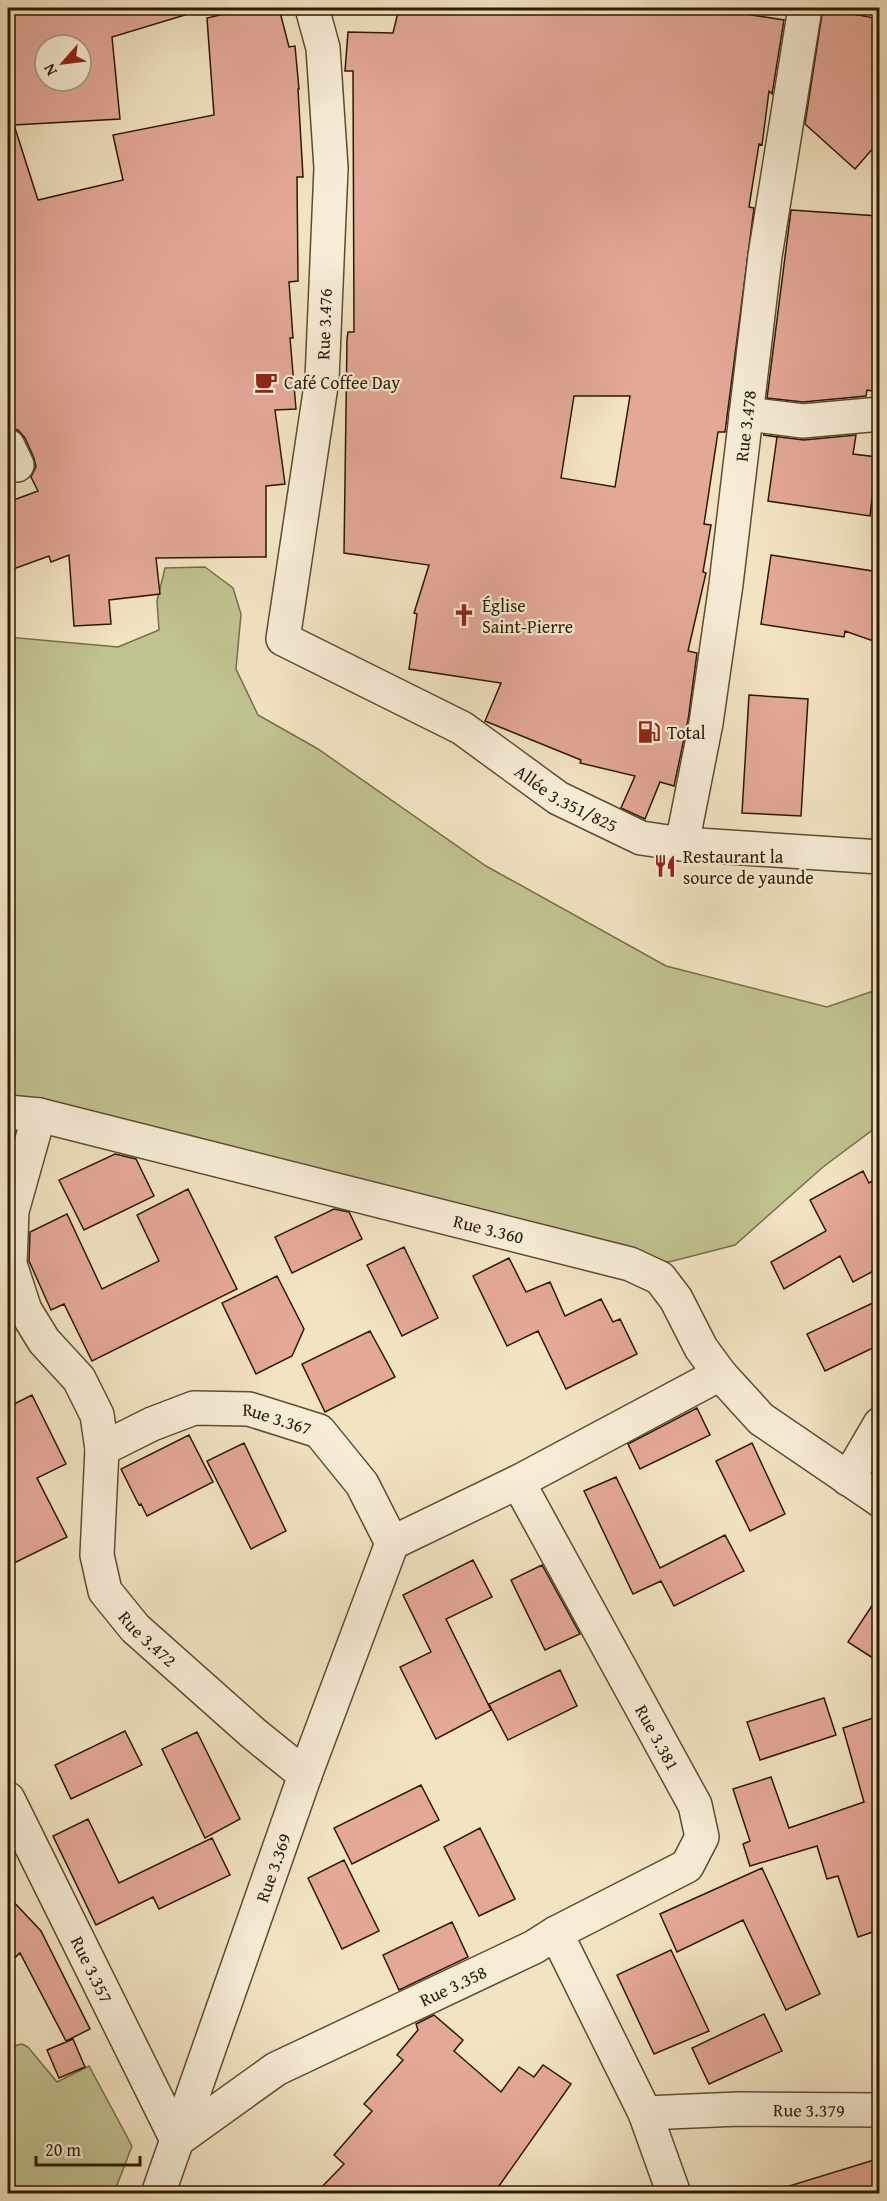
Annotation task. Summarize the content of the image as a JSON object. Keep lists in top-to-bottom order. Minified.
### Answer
{"streets":{"street":["Rue 3.476","Rue 3.478","Allée 3.351/825","Rue 3.360","Rue 3.367","Rue 3.472","Rue 3.381","Rue 3.369","Rue 3.357","Rue 3.358","Rue 3.379"]},"crossings":[["Rue 3.476","Allée 3.351/825"],["Rue 3.478","Allée 3.351/825"],["Rue 3.367","Rue 3.472"],["Rue 3.367","Rue 3.369"],["Rue 3.472","Rue 3.369"],["Rue 3.381","Rue 3.358"],["Rue 3.369","Rue 3.357"],["Rue 3.369","Rue 3.358"],["Rue 3.357","Rue 3.358"]],"places":{"cafe":["Café Coffee Day"],"church":["Église Saint-Pierre"],"fuel station":["Total"],"restaurant":["Restaurant la source de yaunde"]},"scale_bar":"20 m","north":"bottom left"}
